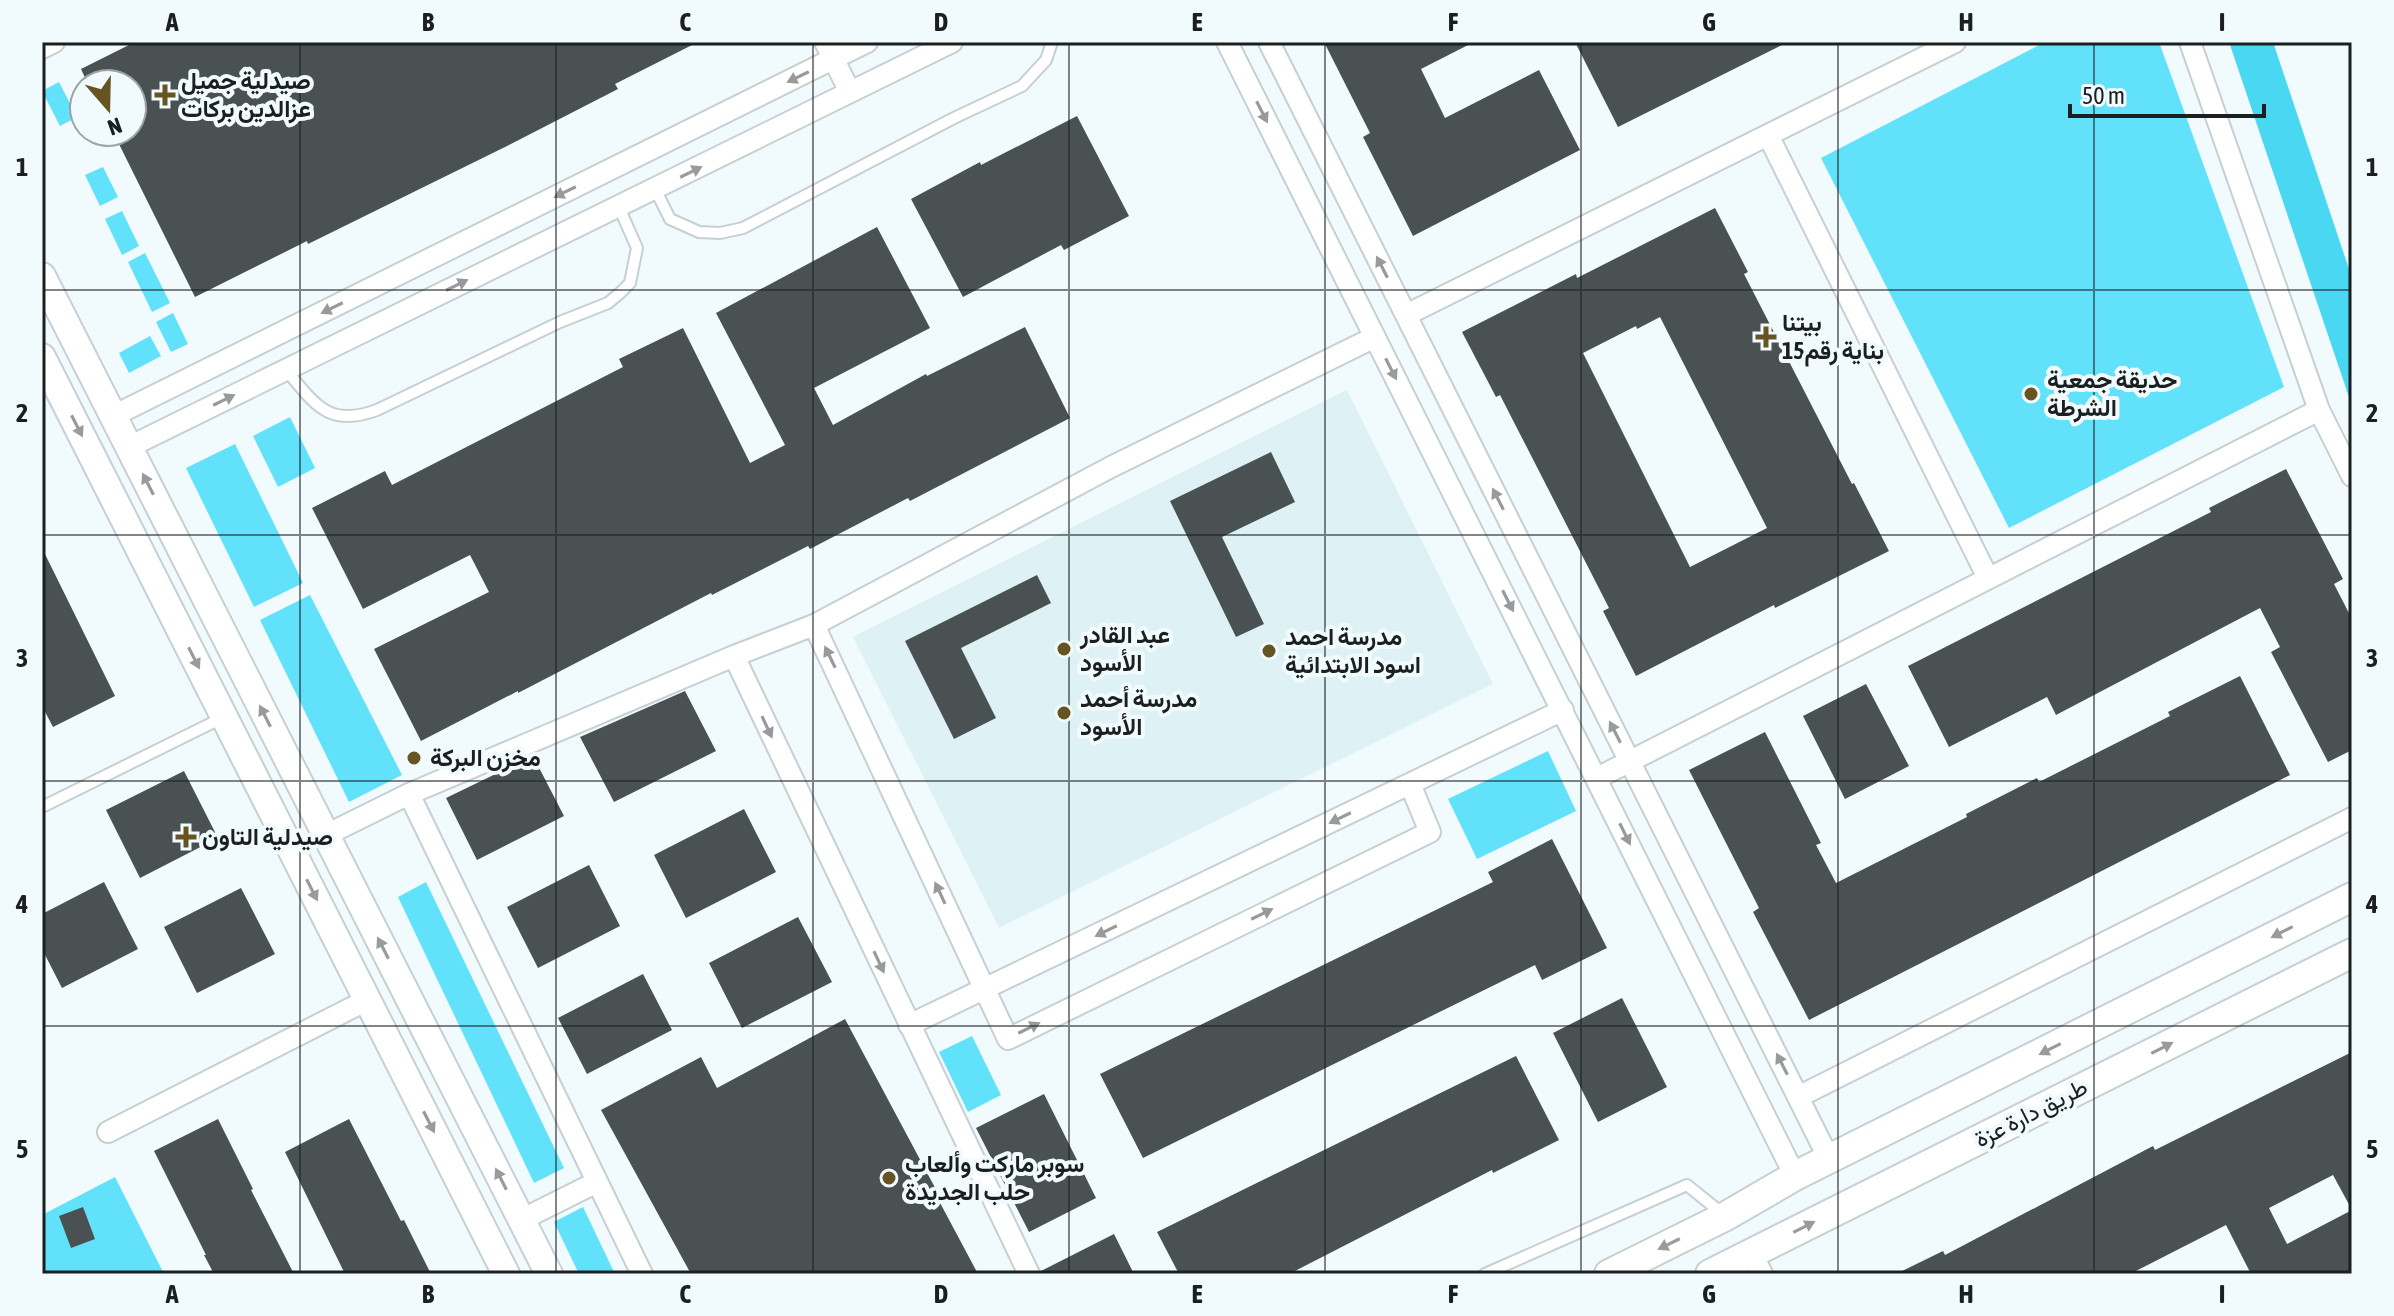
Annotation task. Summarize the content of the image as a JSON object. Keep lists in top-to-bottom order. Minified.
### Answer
{"streets":{"main road":["طريق دارة عزة"]},"places":{"health":["صيدلية جميل عزالدين بركات","بيتنا بناية رقم15","صيدلية التاون"],"other":["حديقة جمعية الشرطة","عبد القادر الأسود","مدرسة احمد اسود الابتدائية","مدرسة أحمد الأسود","مخزن البركة","سوبر ماركت وألعاب حلب الجديدة"]},"scale_bar":"50 m","north":"bottom","grid":{"columns":["A","B","C","D","E","F","G","H","I"],"rows":["1","2","3","4","5"]}}
